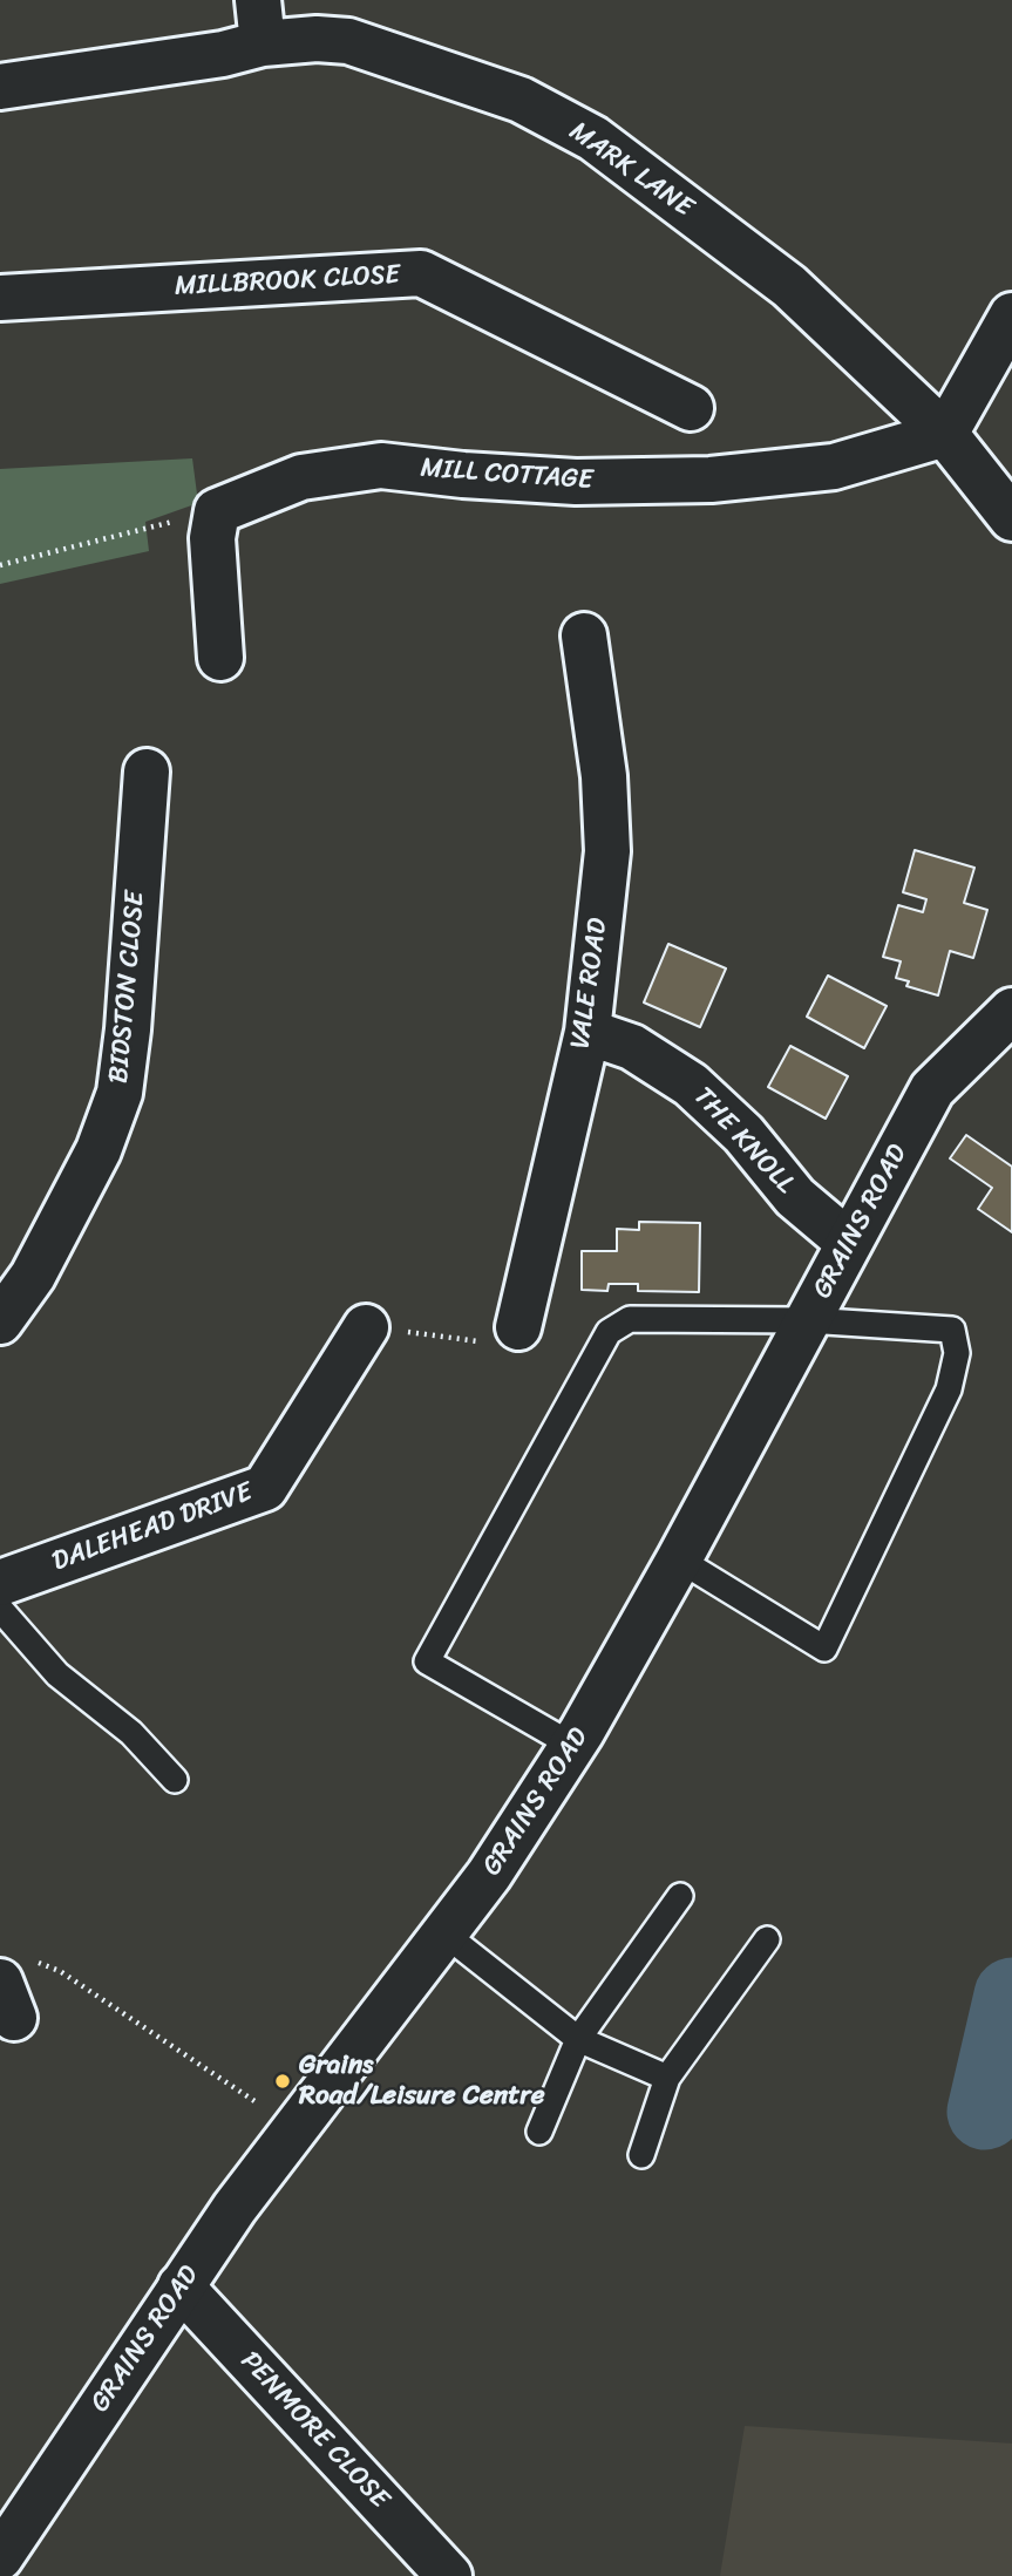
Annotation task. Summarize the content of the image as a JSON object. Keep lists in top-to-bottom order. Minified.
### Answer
{"streets":{"street":["MARK LANE","MILLBROOK CLOSE","MILL COTTAGE","VALE ROAD","BIDSTON CLOSE","THE KNOLL","GRAINS ROAD","DALEHEAD DRIVE","PENMORE CLOSE"]},"crossings":[["MARK LANE","MILL COTTAGE"],["VALE ROAD","THE KNOLL"],["THE KNOLL","GRAINS ROAD"],["GRAINS ROAD","PENMORE CLOSE"]],"places":["Grains Road/Leisure Centre"]}
